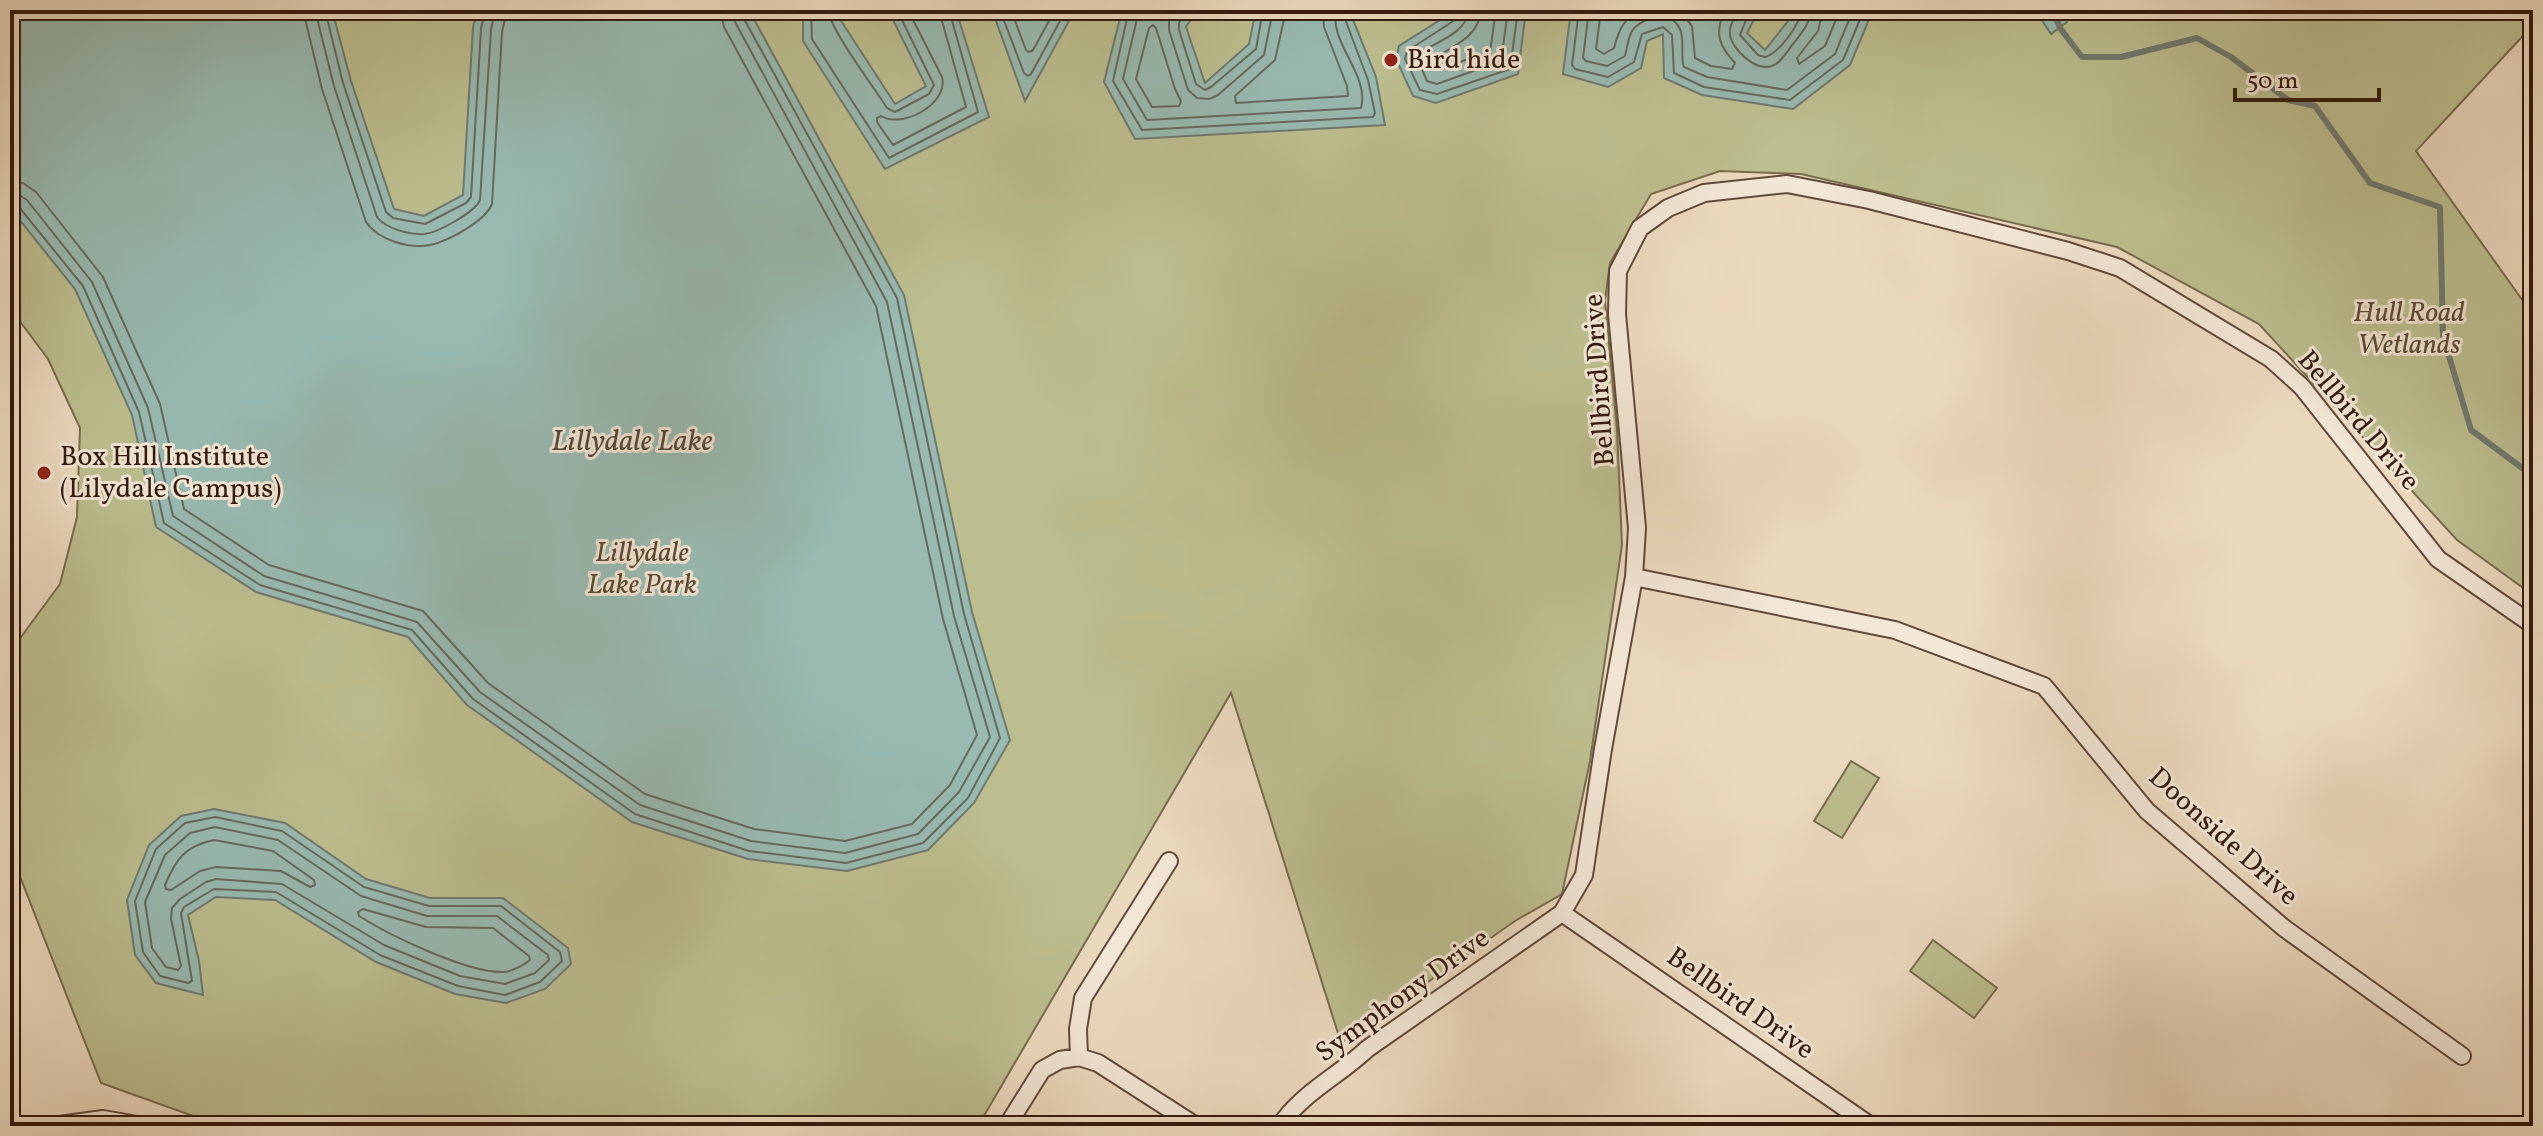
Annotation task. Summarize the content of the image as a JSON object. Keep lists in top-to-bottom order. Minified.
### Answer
{"streets":{"street":["Bellbird Drive","Doonside Drive","Symphony Drive"]},"crossings":[["Bellbird Drive","Doonside Drive"],["Bellbird Drive","Symphony Drive"]],"water":["Lillydale Lake"],"parks":["Hull Road Wetlands","Lillydale Lake Park"],"places":["Bird hide","Box Hill Institute (Lilydale Campus)"],"scale_bar":"50 m"}
